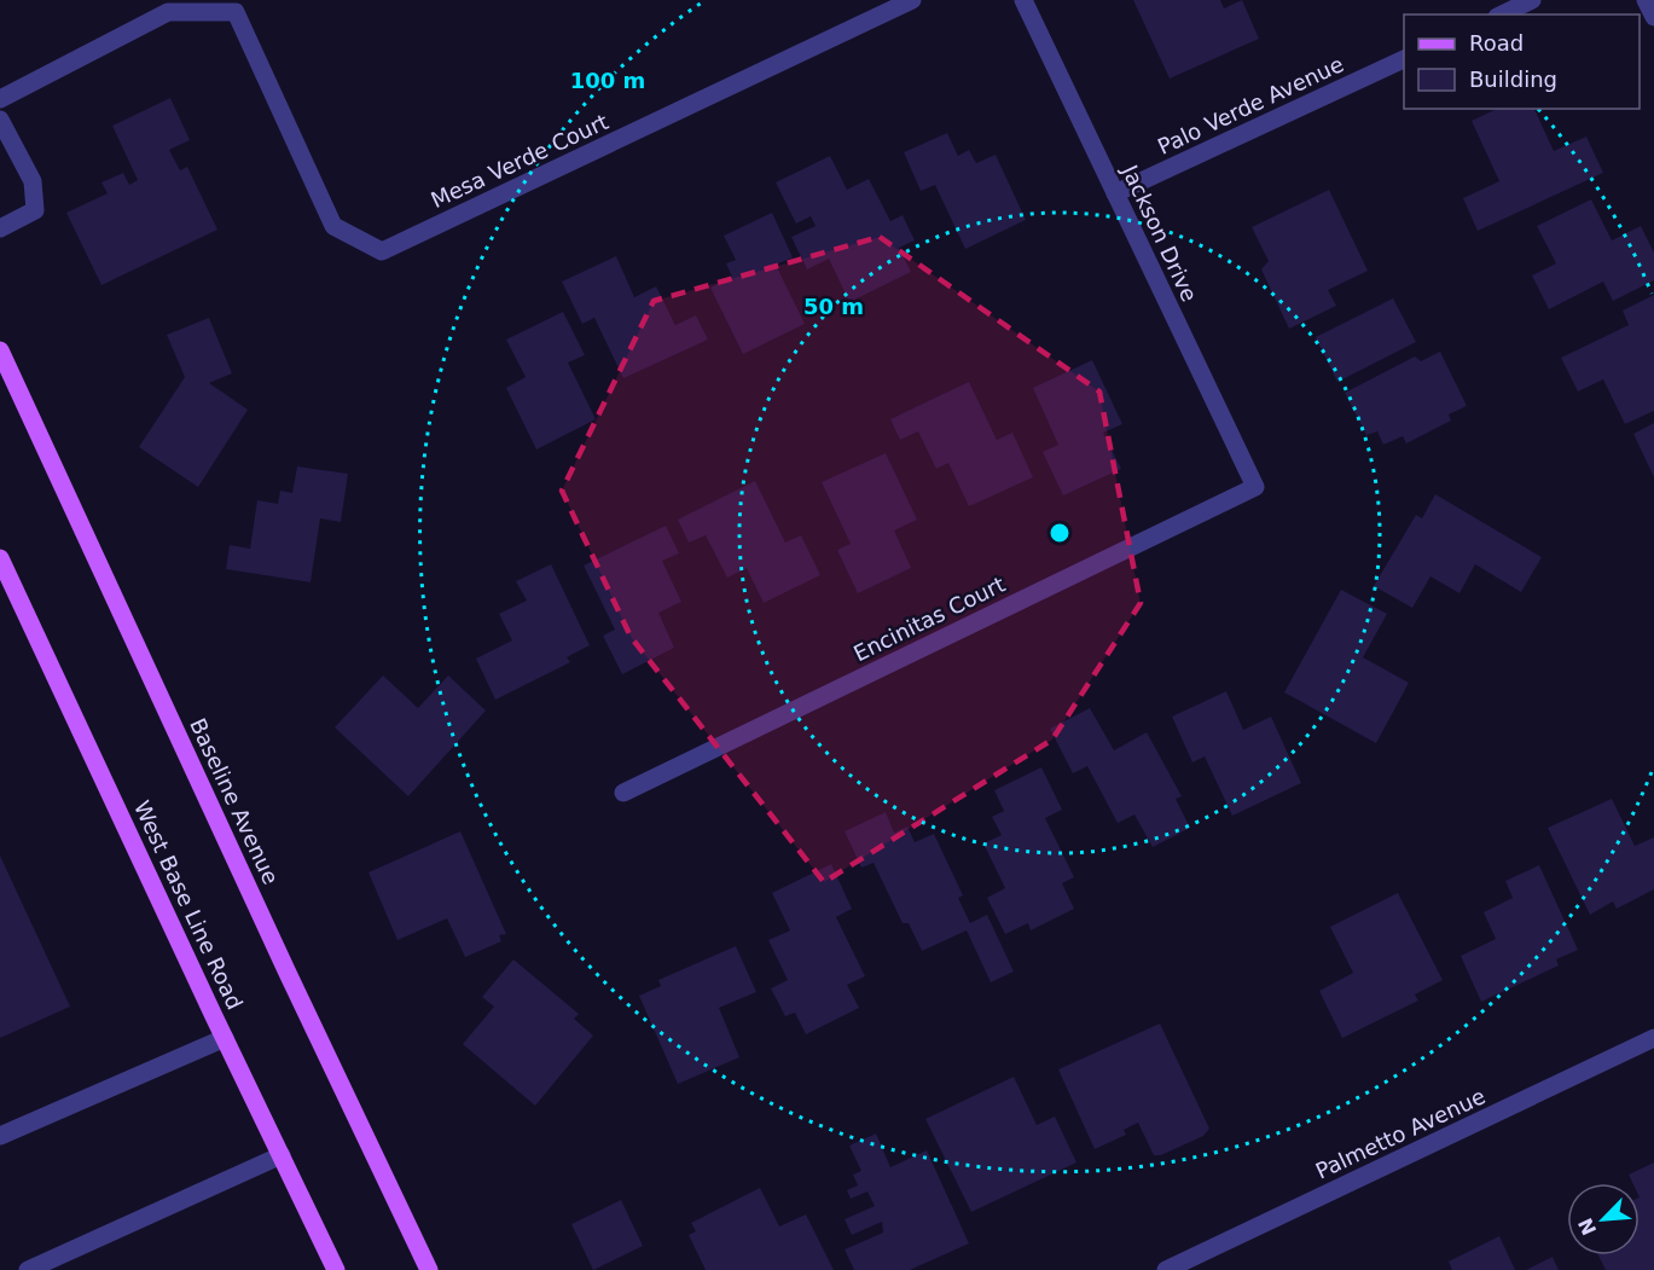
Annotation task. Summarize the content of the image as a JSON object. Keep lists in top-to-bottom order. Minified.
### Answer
{"streets":{"main road":["Baseline Avenue","West Base Line Road"],"street":["Palo Verde Avenue","Mesa Verde Court","Jackson Drive","Encinitas Court","Palmetto Avenue"]},"crossings":[["Palo Verde Avenue","Jackson Drive"],["Jackson Drive","Encinitas Court"]],"legend":["Road","Building"],"north":"bottom left","rings":["100 m","50 m"]}
